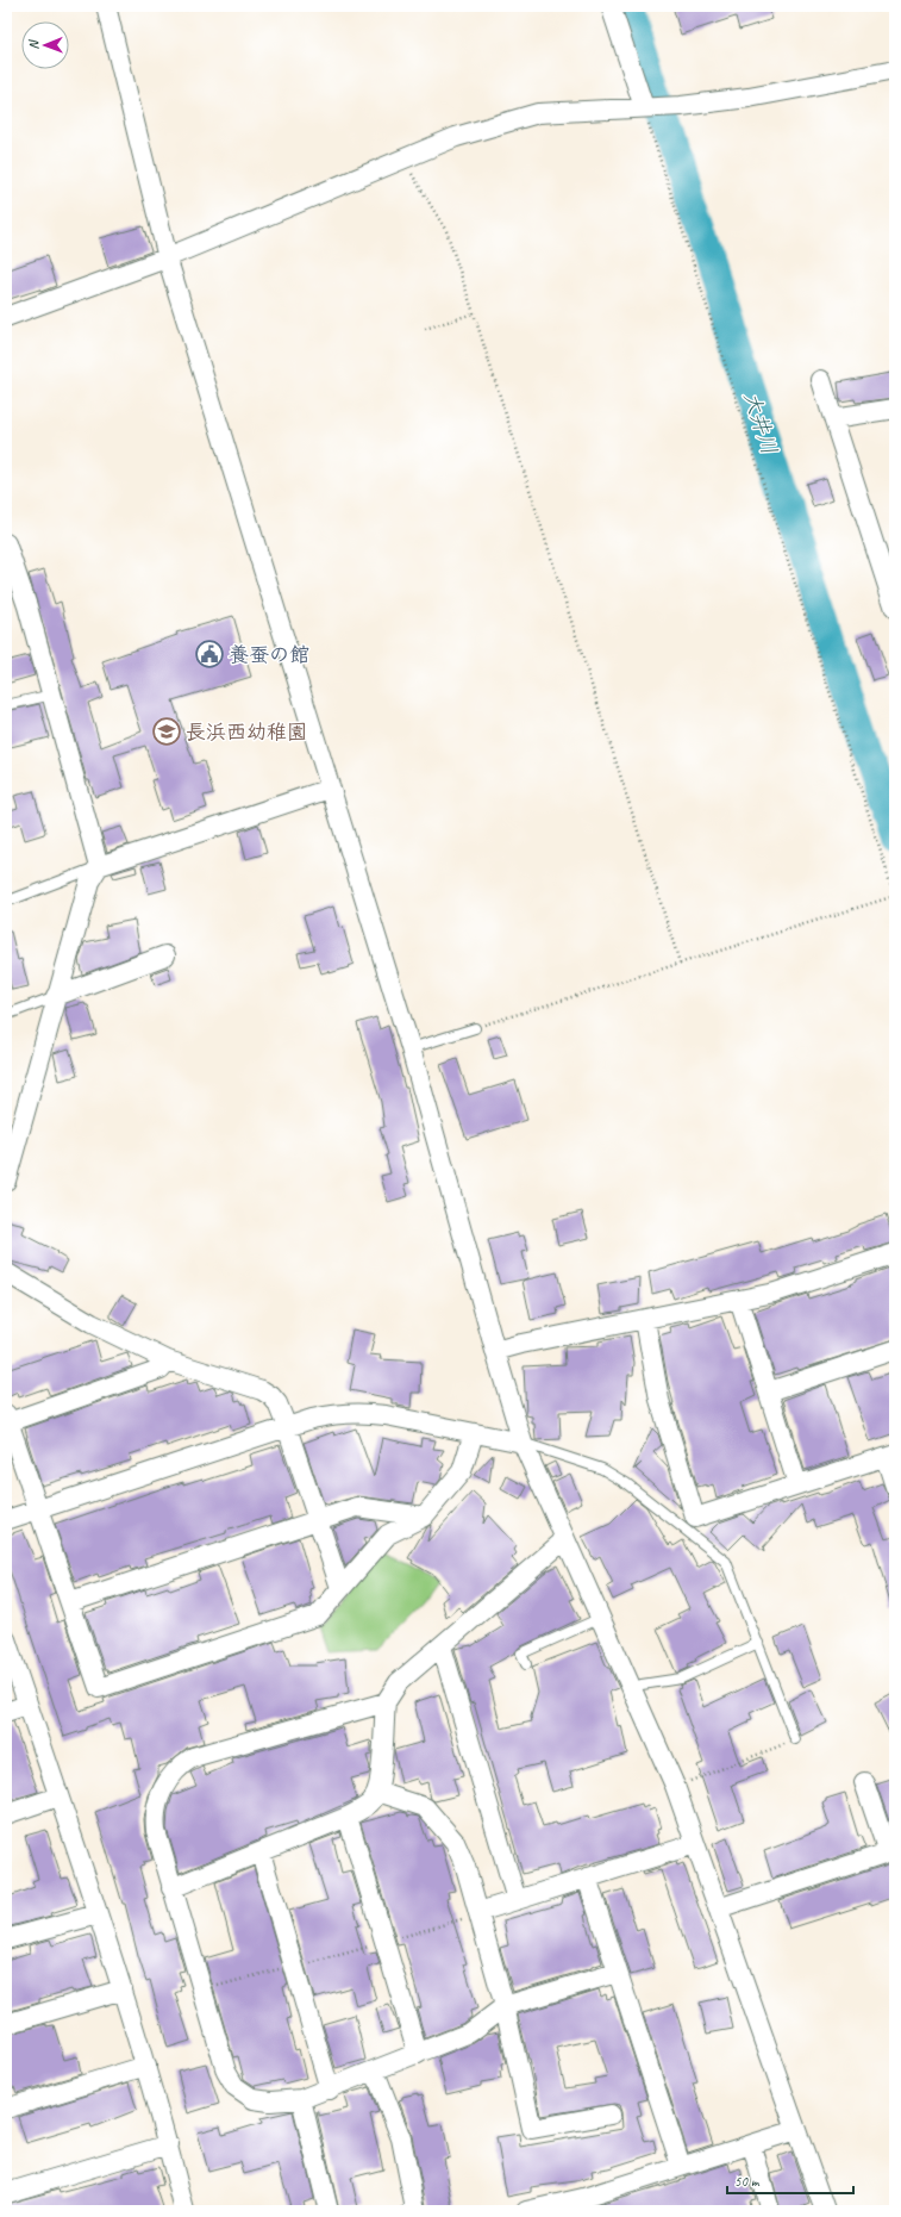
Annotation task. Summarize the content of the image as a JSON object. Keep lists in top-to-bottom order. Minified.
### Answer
{"water":["大井川"],"places":{"public building":["養蚕の館"],"school or university":["長浜西幼稚園"]},"scale_bar":"50 m","north":"left"}
